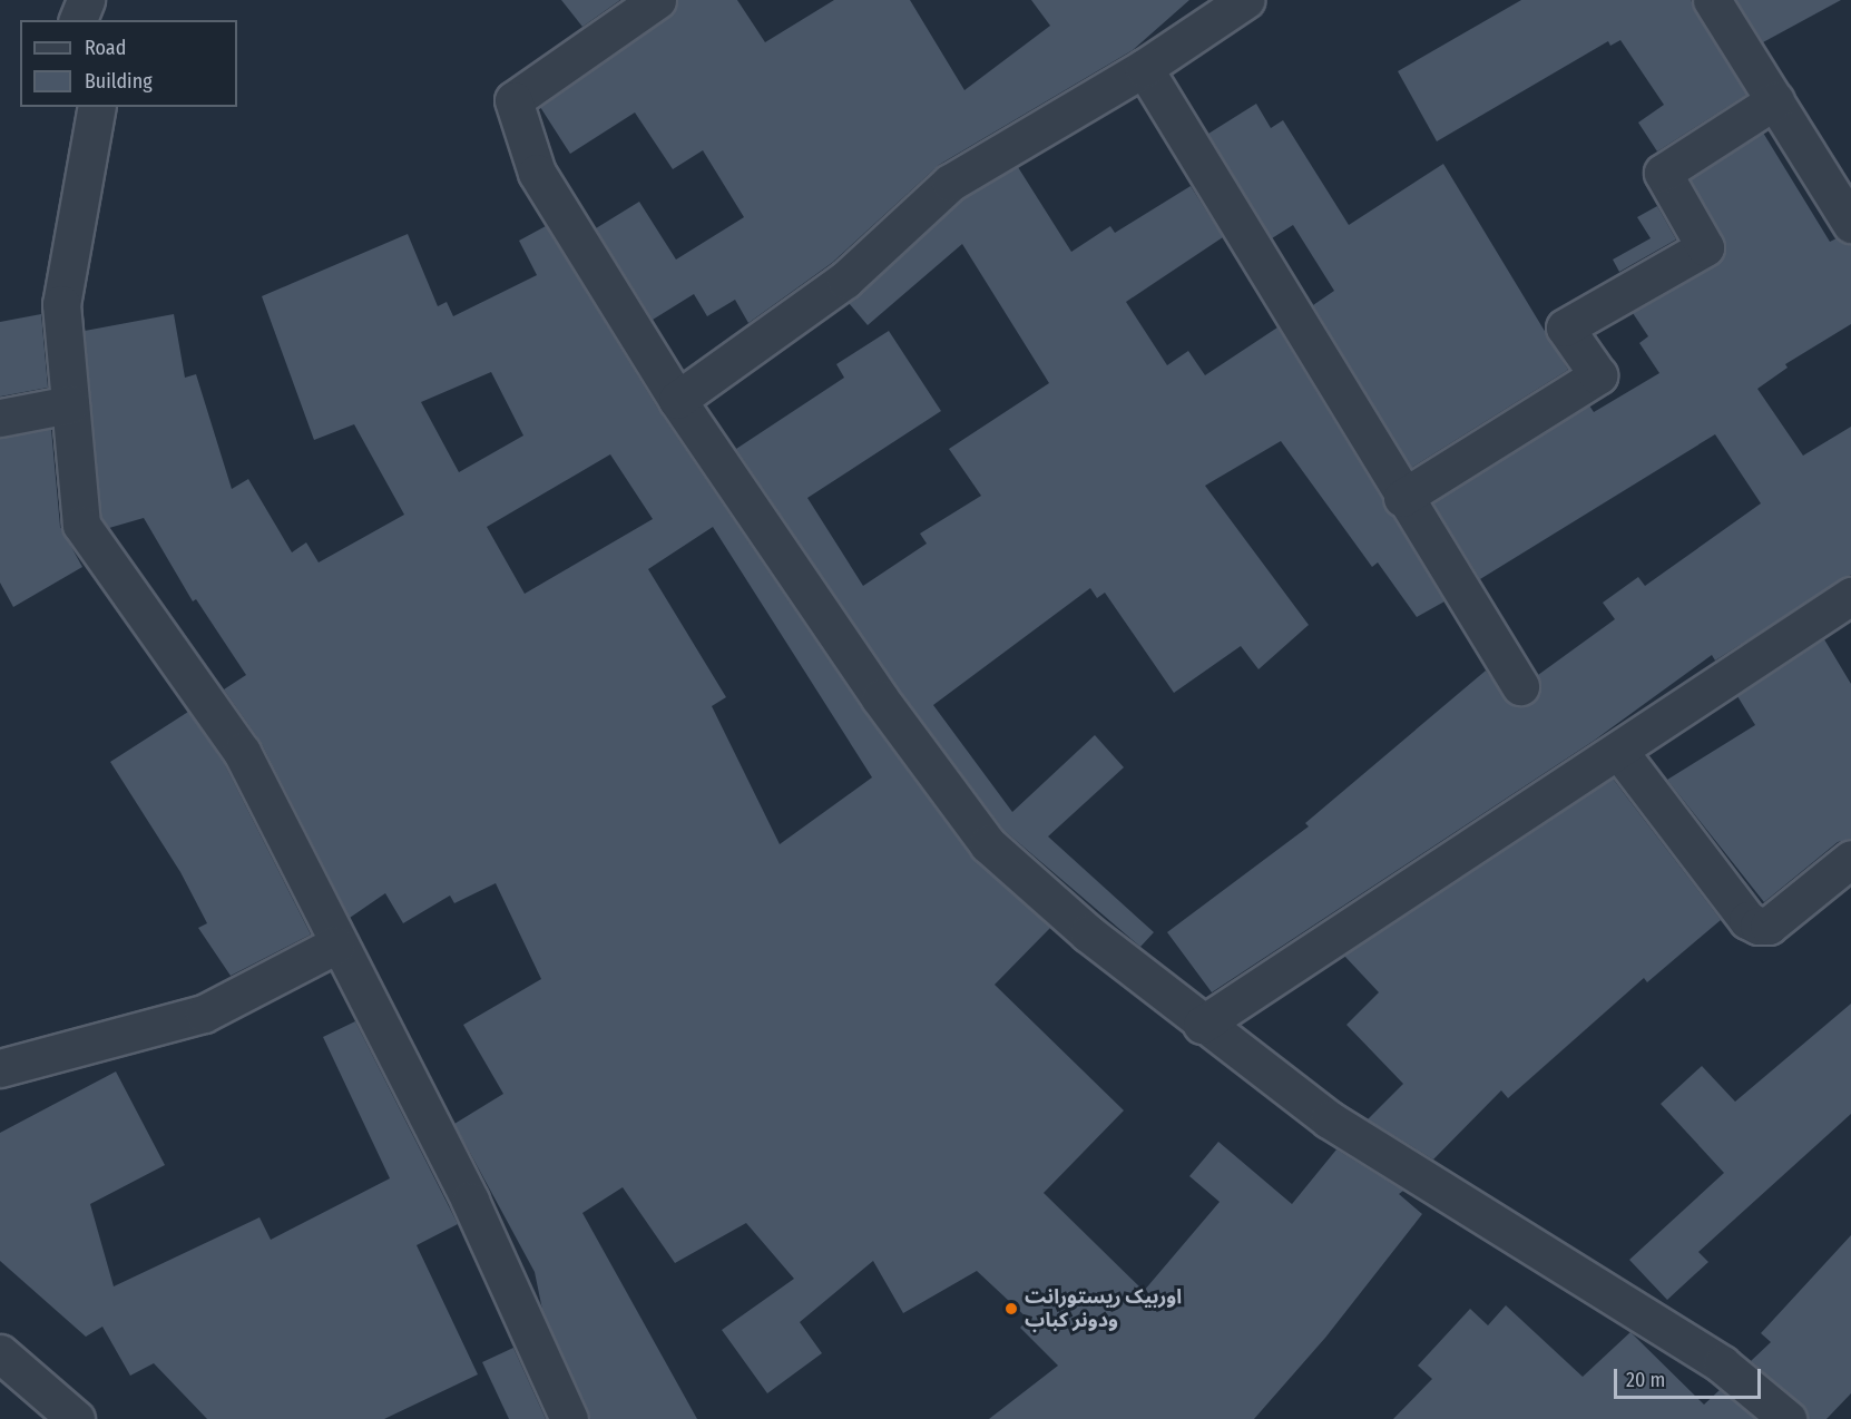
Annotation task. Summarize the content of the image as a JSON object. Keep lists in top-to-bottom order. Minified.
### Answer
{"places":["اوربیک ریستورانت ودونر کباب"],"legend":["Road","Building"],"scale_bar":"20 m"}
